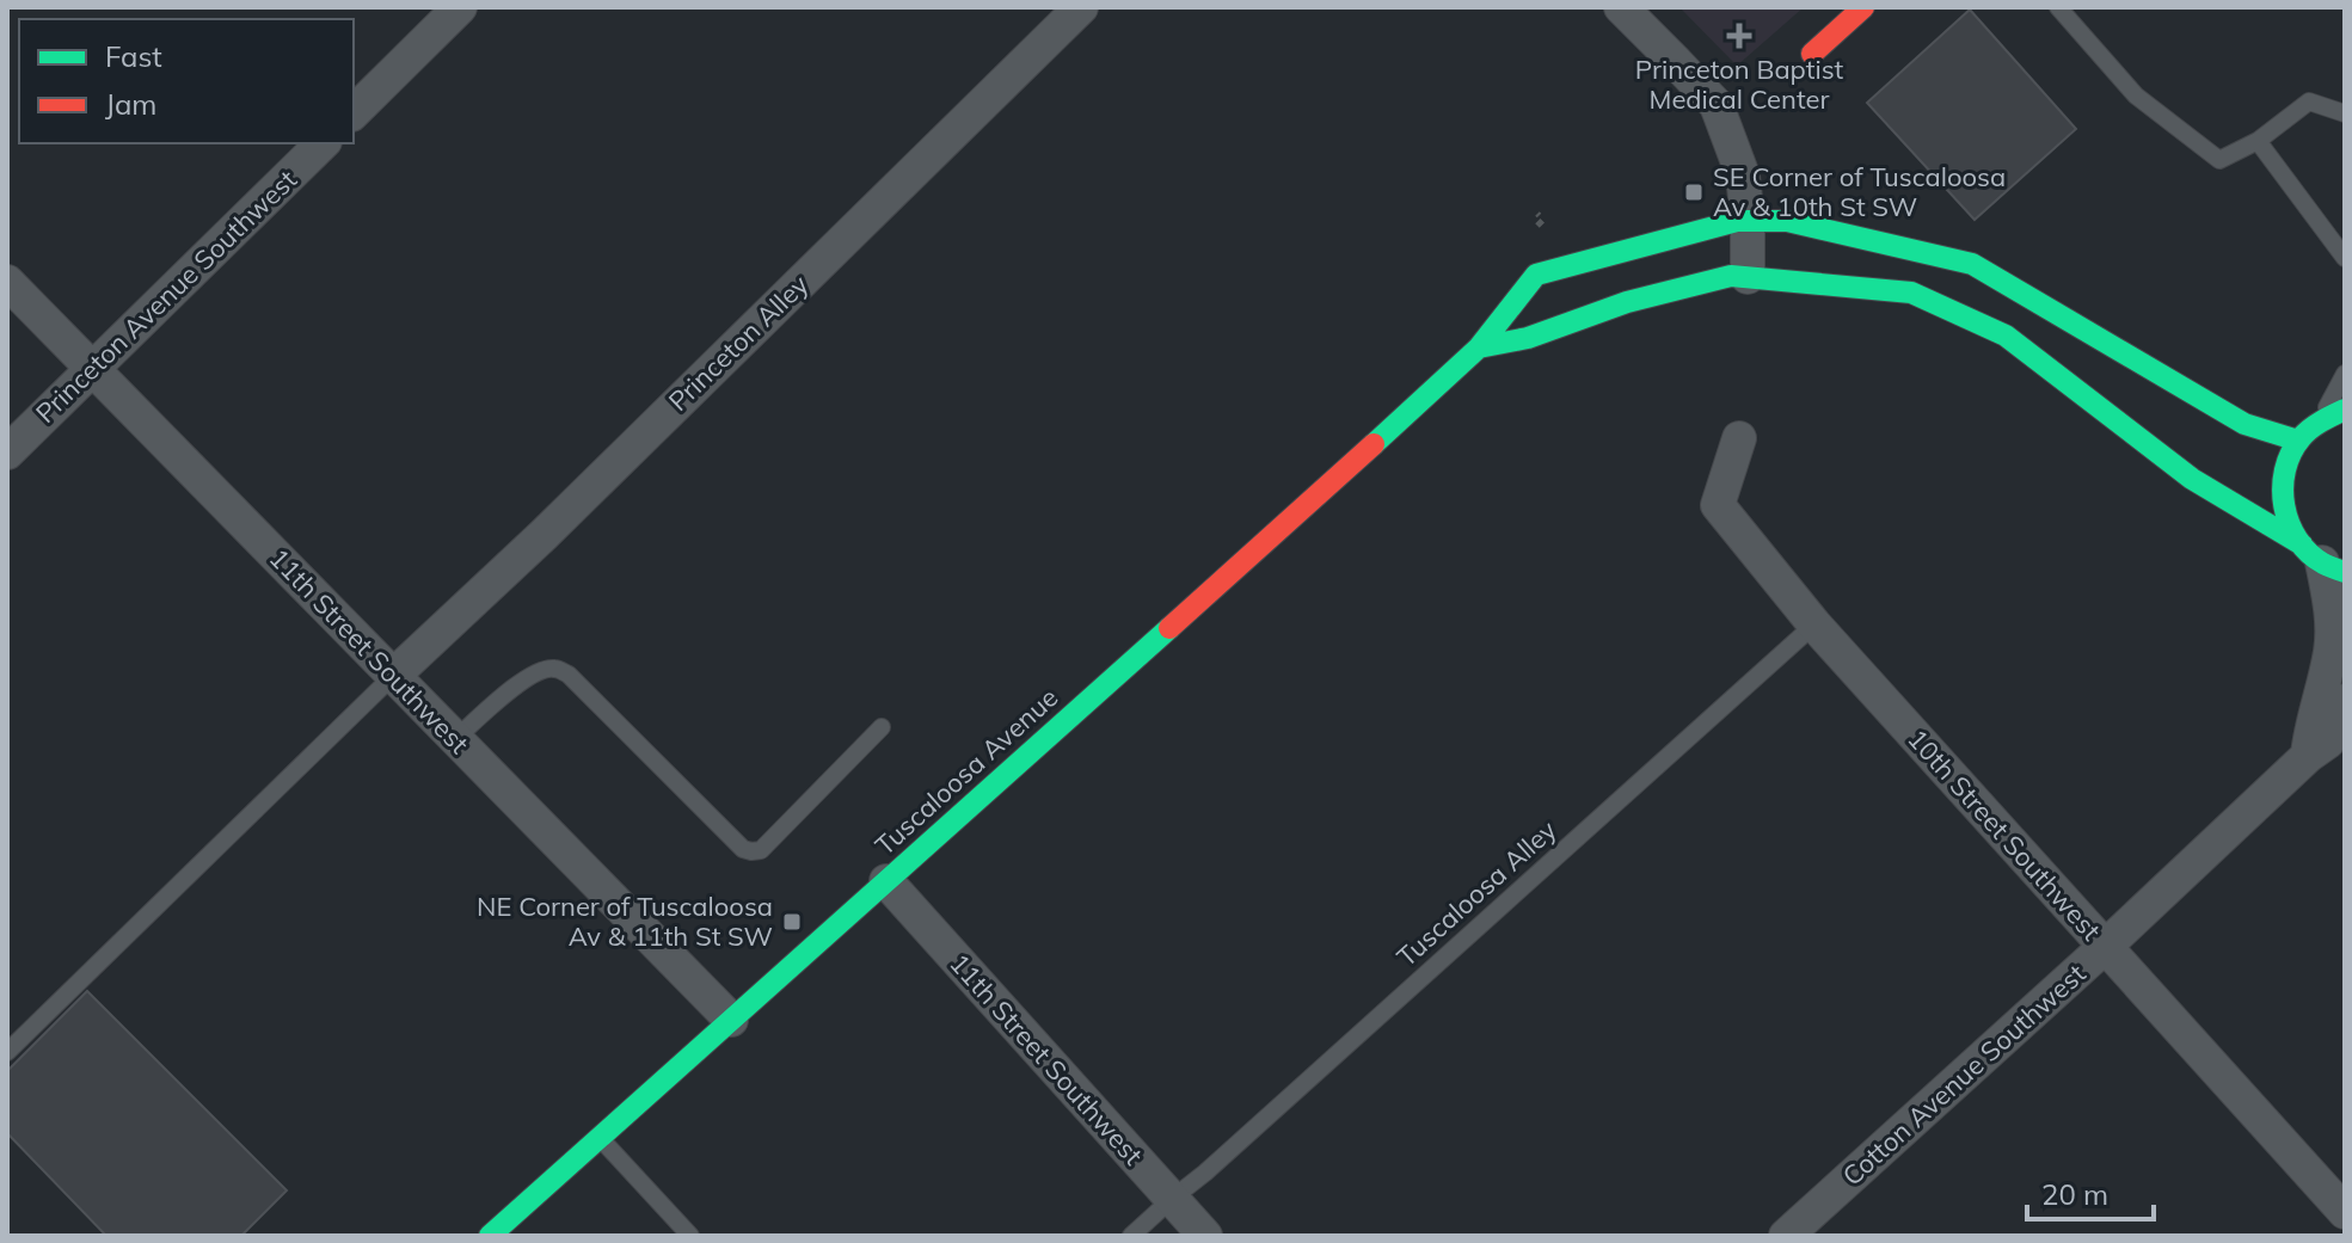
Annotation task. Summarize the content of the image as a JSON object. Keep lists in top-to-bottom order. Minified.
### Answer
{"streets":{"street":["Princeton Avenue Southwest","Princeton Alley","11th Street Southwest","Tuscaloosa Avenue","10th Street Southwest","Cotton Avenue Southwest"],"lane":["Tuscaloosa Alley"]},"crossings":[["Princeton Avenue Southwest","11th Street Southwest"],["Princeton Alley","11th Street Southwest"],["11th Street Southwest","Tuscaloosa Avenue"],["11th Street Southwest","Tuscaloosa Alley"],["10th Street Southwest","Tuscaloosa Alley"],["10th Street Southwest","Cotton Avenue Southwest"]],"places":{"health":["Princeton Baptist Medical Center"],"transit":["SE Corner of Tuscaloosa Av & 10th St SW","NE Corner of Tuscaloosa Av & 11th St SW"]},"legend":["Fast","Jam"],"scale_bar":"20 m"}
